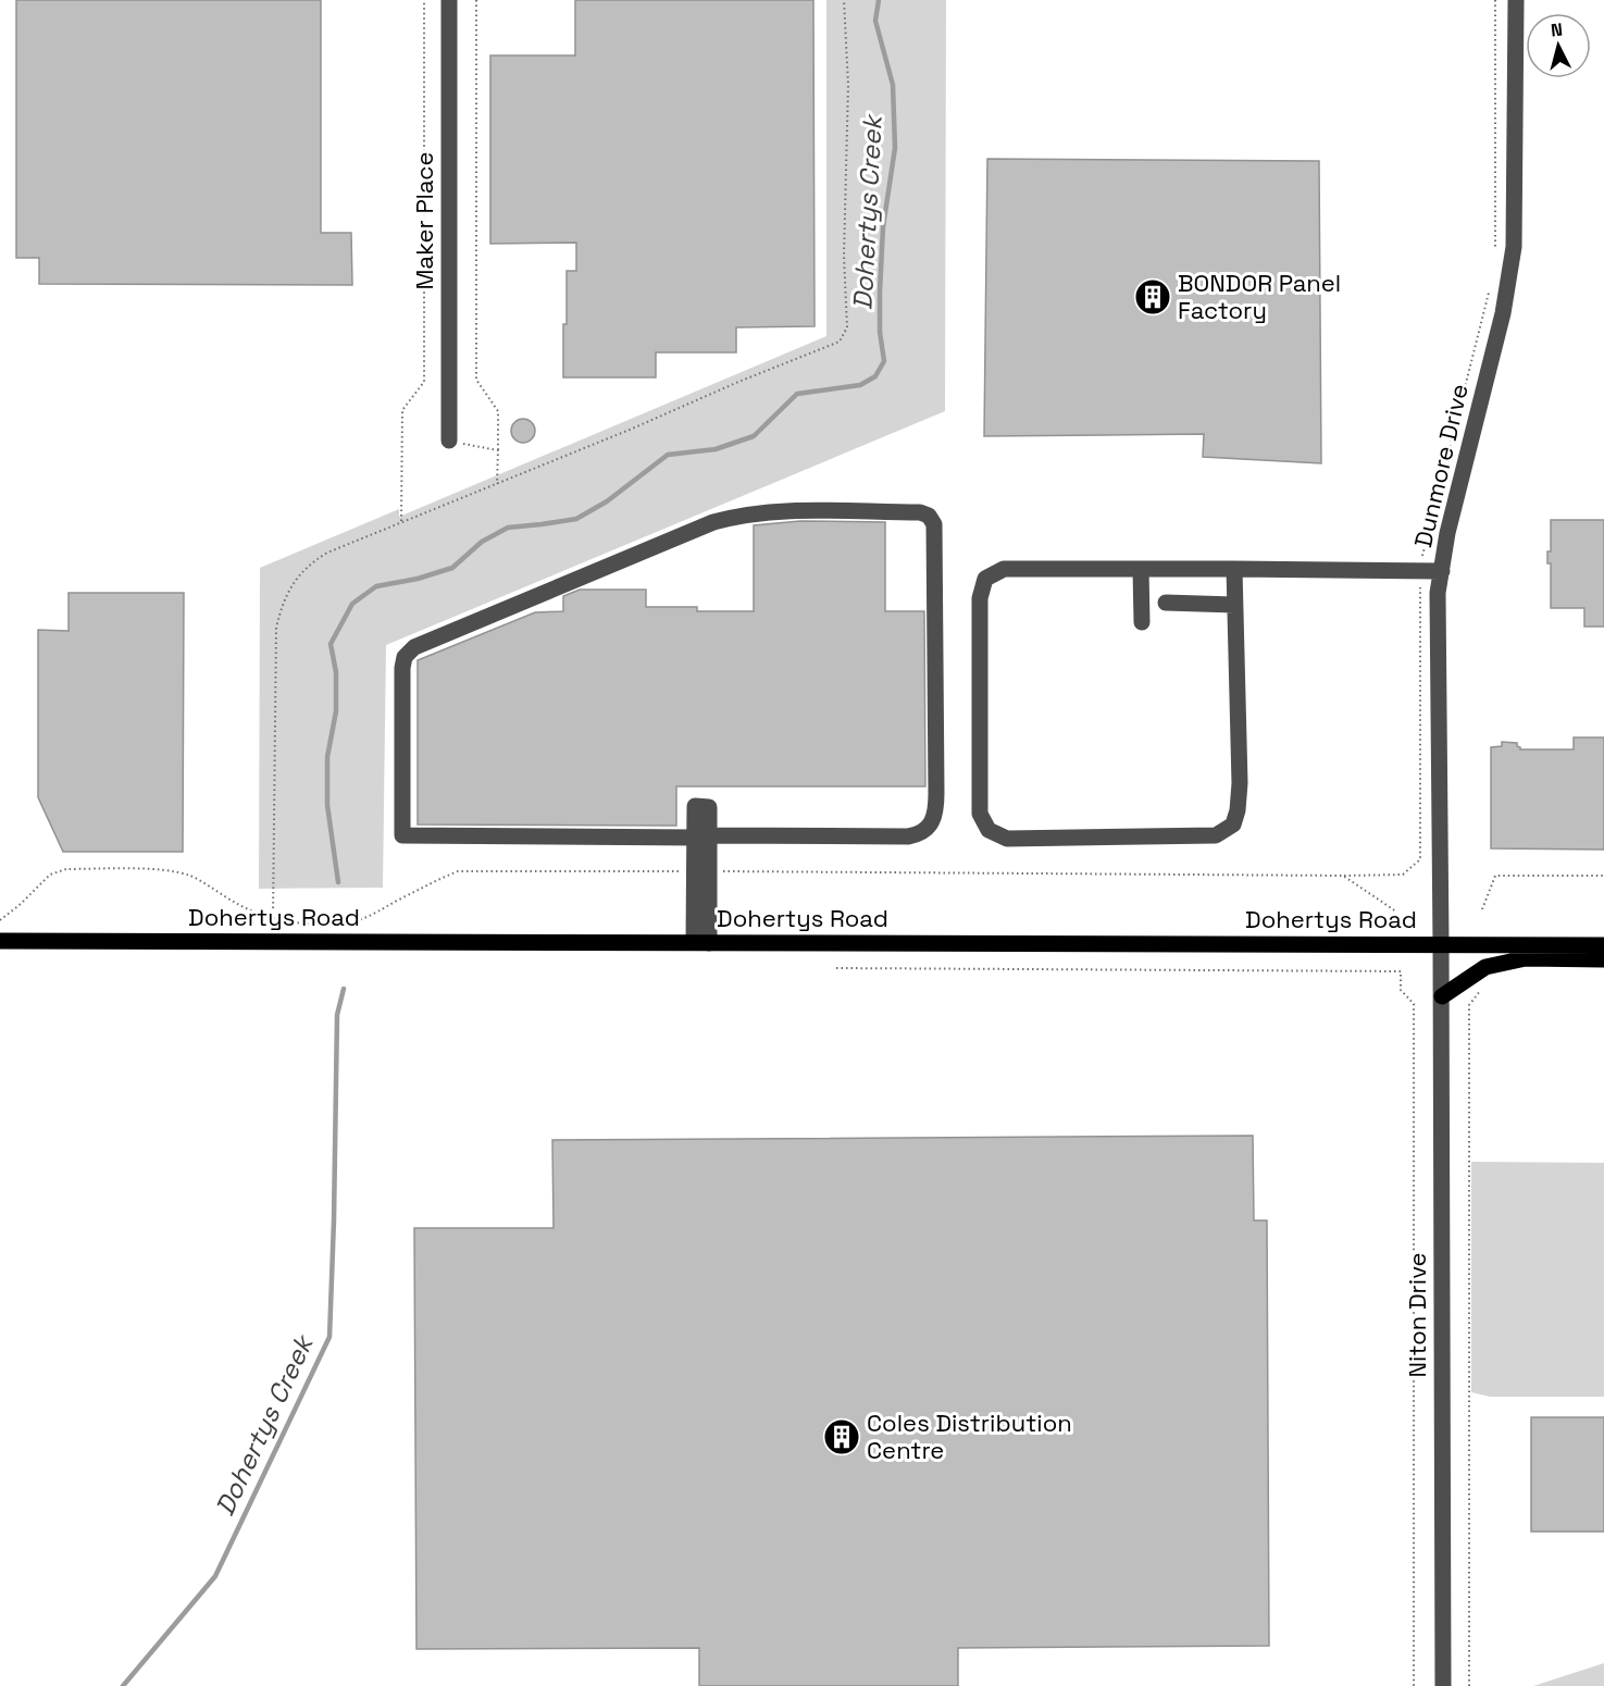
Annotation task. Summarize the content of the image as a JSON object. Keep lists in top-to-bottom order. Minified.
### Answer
{"streets":{"main road":["Dohertys Road"],"street":["Maker Place","Dunmore Drive","Niton Drive"]},"crossings":[["Dunmore Drive","Dohertys Road"],["Dunmore Drive","Niton Drive"],["Dohertys Road","Niton Drive"]],"water":["Dohertys Creek"],"places":{"building":["BONDOR Panel Factory","Coles Distribution Centre"]},"north":"top"}
